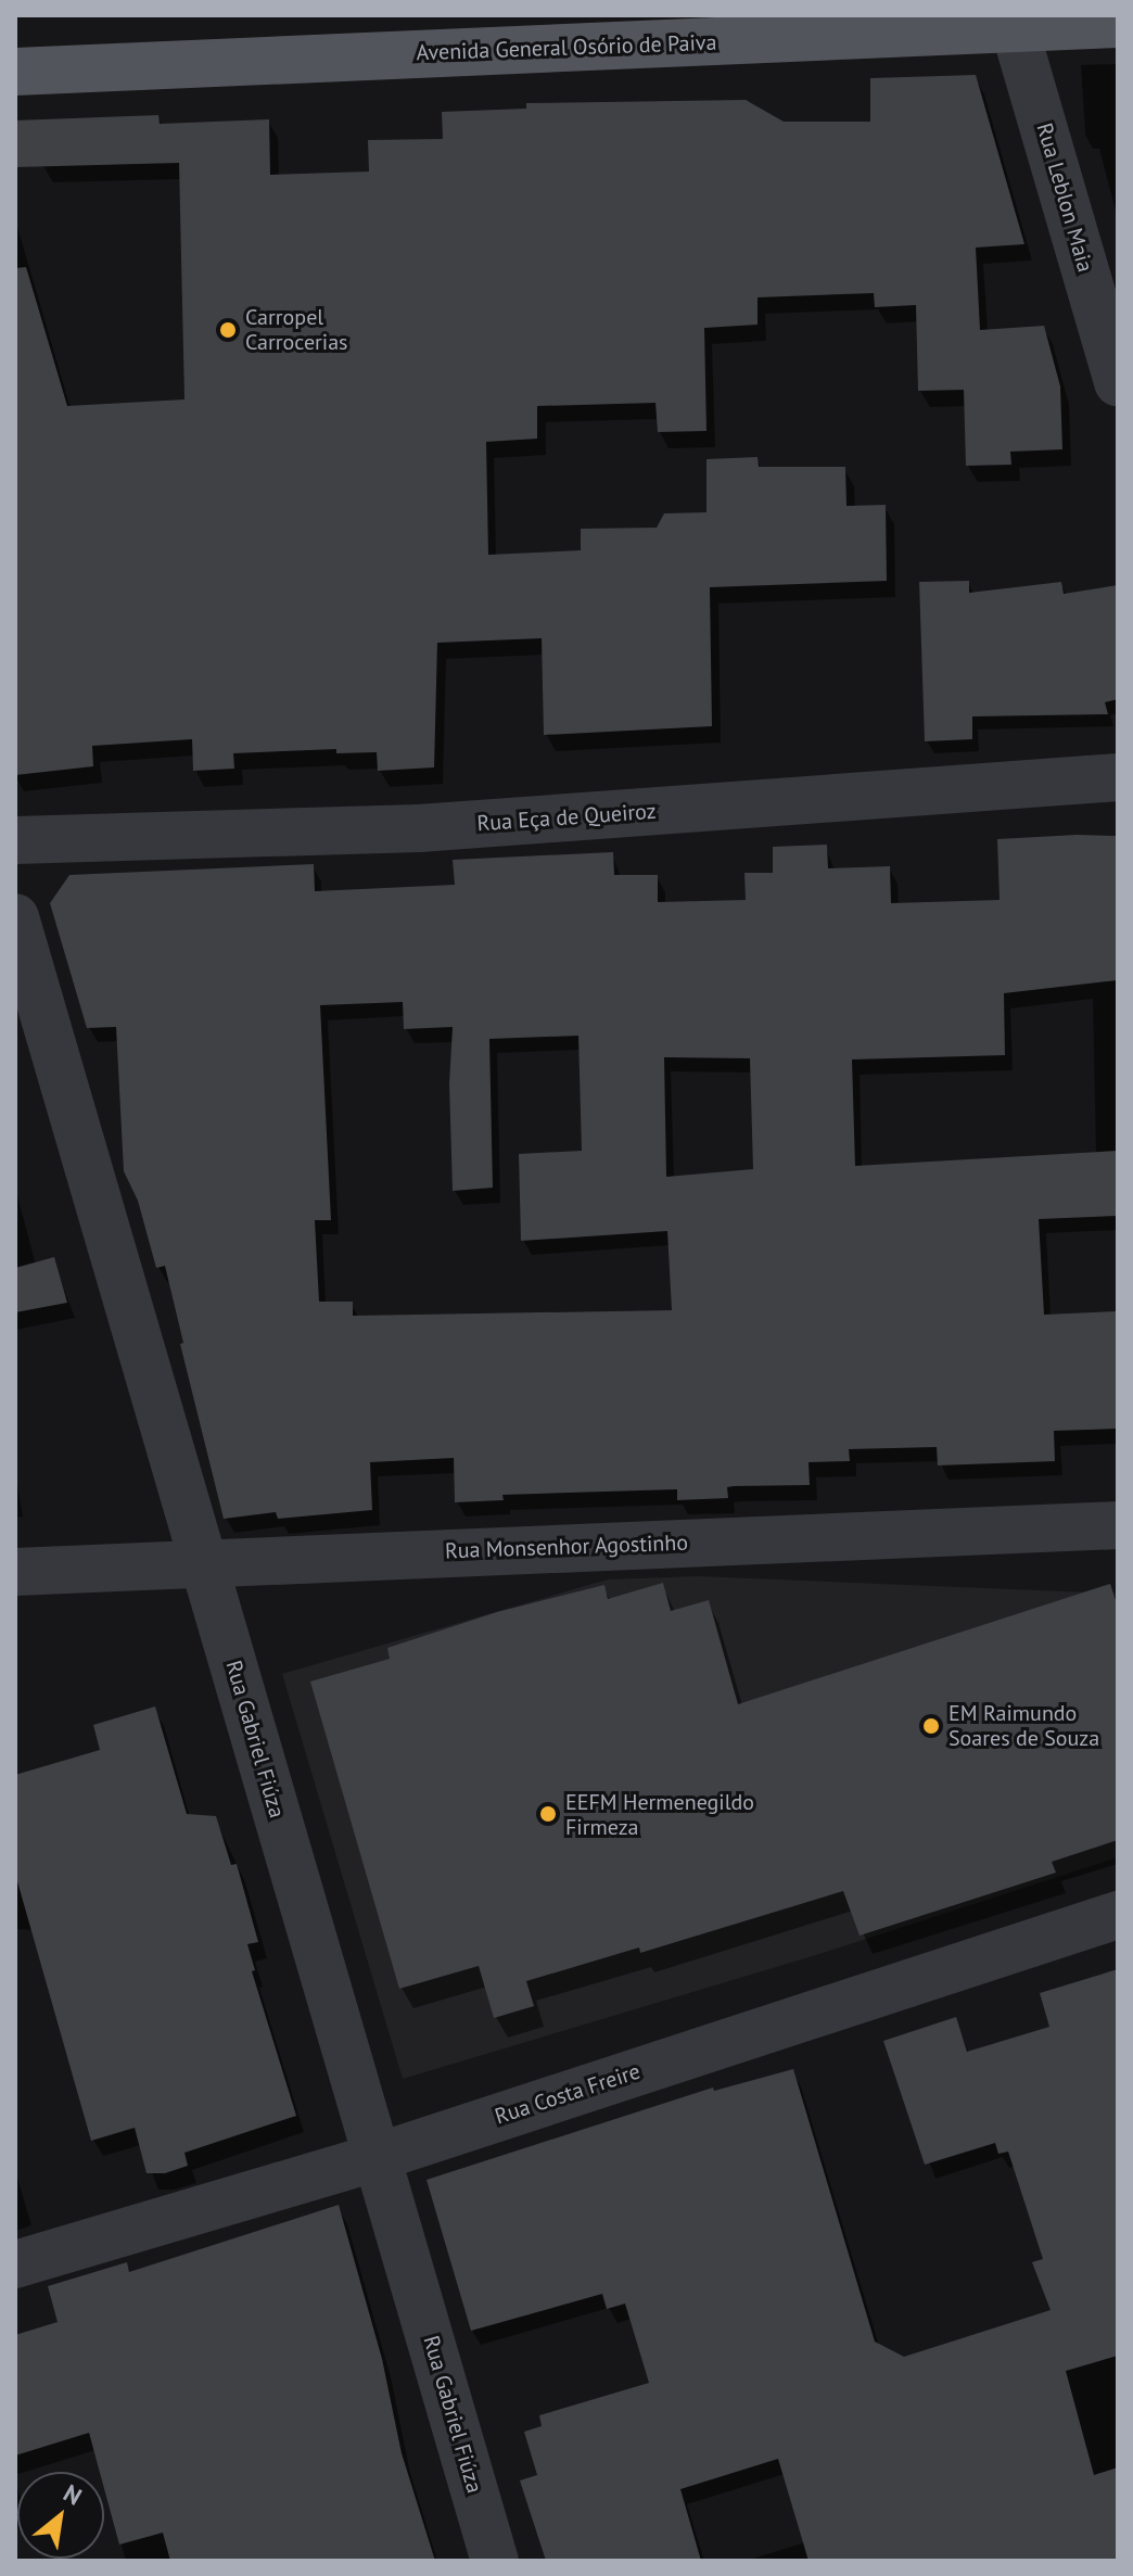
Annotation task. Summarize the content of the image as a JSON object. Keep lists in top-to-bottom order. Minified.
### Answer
{"streets":{"main road":["Avenida General Osório de Paiva"],"street":["Rua Leblon Maia","Rua Eça de Queiroz","Rua Monsenhor Agostinho","Rua Gabriel Fiúza","Rua Costa Freire"]},"crossings":[["Avenida General Osório de Paiva","Rua Leblon Maia"],["Rua Monsenhor Agostinho","Rua Gabriel Fiúza"],["Rua Gabriel Fiúza","Rua Costa Freire"]],"places":["Carropel Carrocerias","EM Raimundo Soares de Souza","EEFM Hermenegildo Firmeza"],"north":"top right"}
